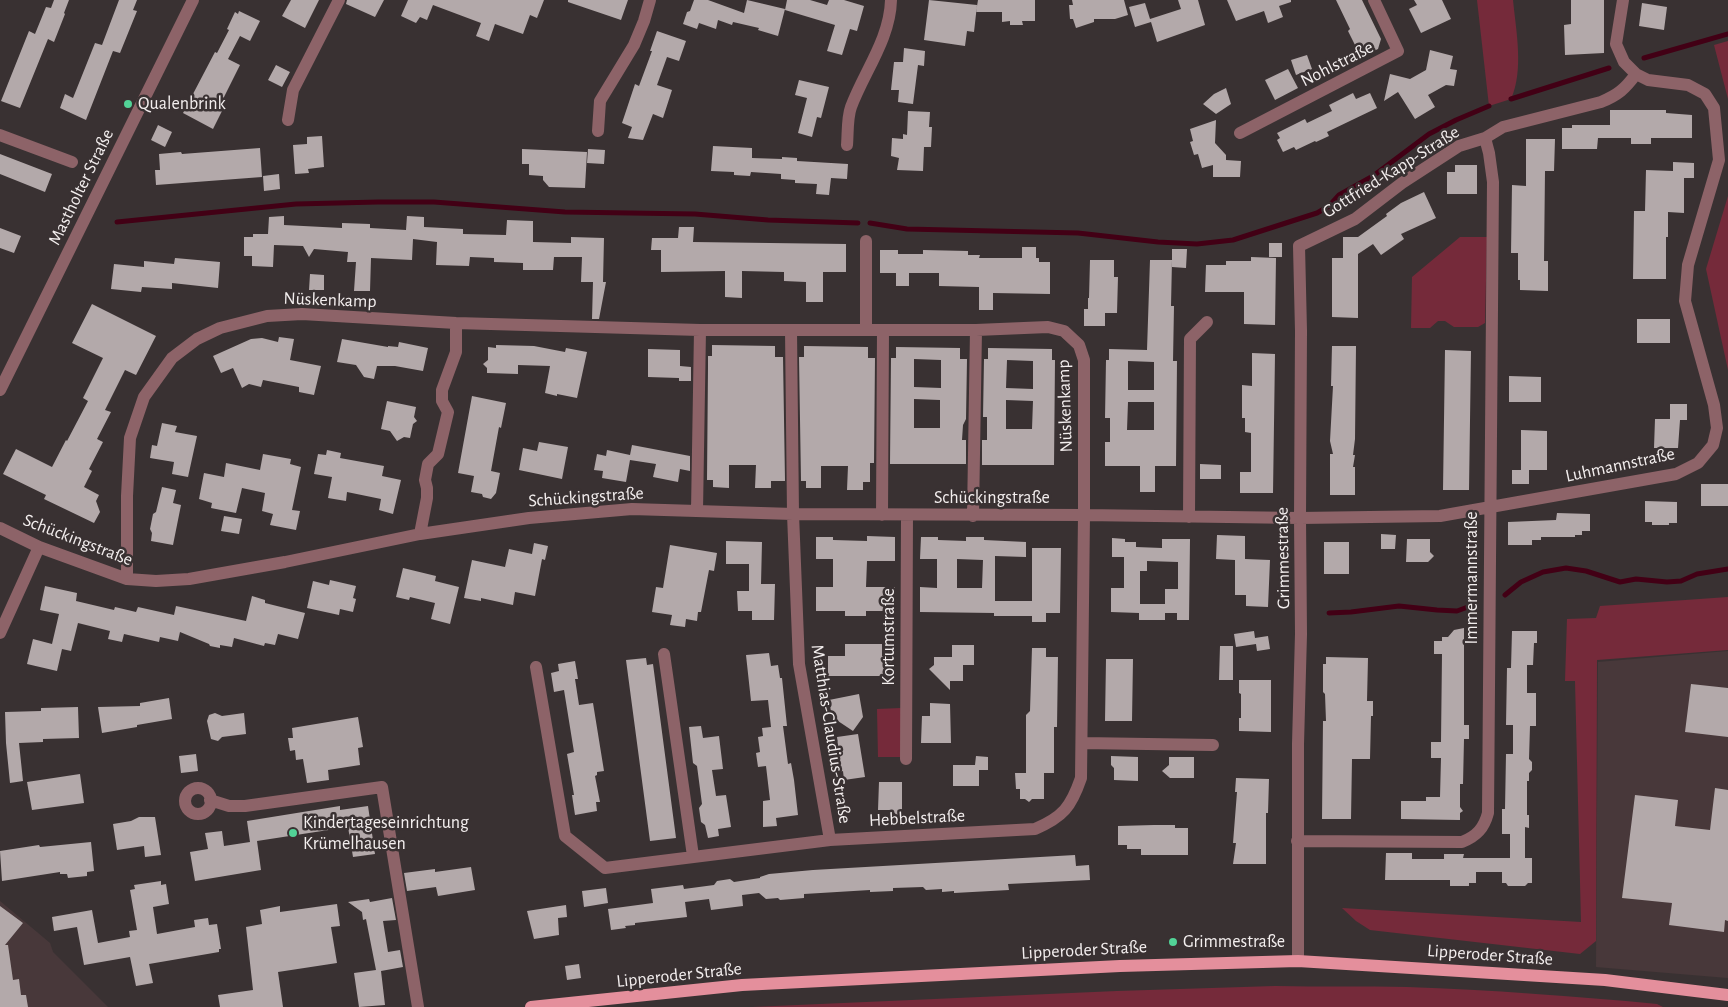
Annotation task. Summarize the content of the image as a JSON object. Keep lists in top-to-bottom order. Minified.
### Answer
{"streets":{"main road":["Lipperoder Straße"],"street":["Nohlstraße","Gottfried-Kapp-Straße","Mastholter Straße","Nüskenkamp","Luhmannstraße","Schückingstraße","Grimmestraße","Immermannstraße","Kortumstraße","Matthias-Claudius-Straße","Hebbelstraße"]},"crossings":[["Gottfried-Kapp-Straße","Luhmannstraße"],["Gottfried-Kapp-Straße","Grimmestraße"],["Gottfried-Kapp-Straße","Immermannstraße"],["Nüskenkamp","Schückingstraße"],["Nüskenkamp","Hebbelstraße"],["Luhmannstraße","Schückingstraße"],["Luhmannstraße","Grimmestraße"],["Luhmannstraße","Immermannstraße"],["Schückingstraße","Grimmestraße"],["Schückingstraße","Kortumstraße"],["Schückingstraße","Matthias-Claudius-Straße"],["Schückingstraße","Hebbelstraße"],["Grimmestraße","Immermannstraße"],["Grimmestraße","Lipperoder Straße"],["Matthias-Claudius-Straße","Hebbelstraße"]],"places":["Qualenbrink","Kindertageseinrichtung Krümelhausen","Grimmestraße"]}
